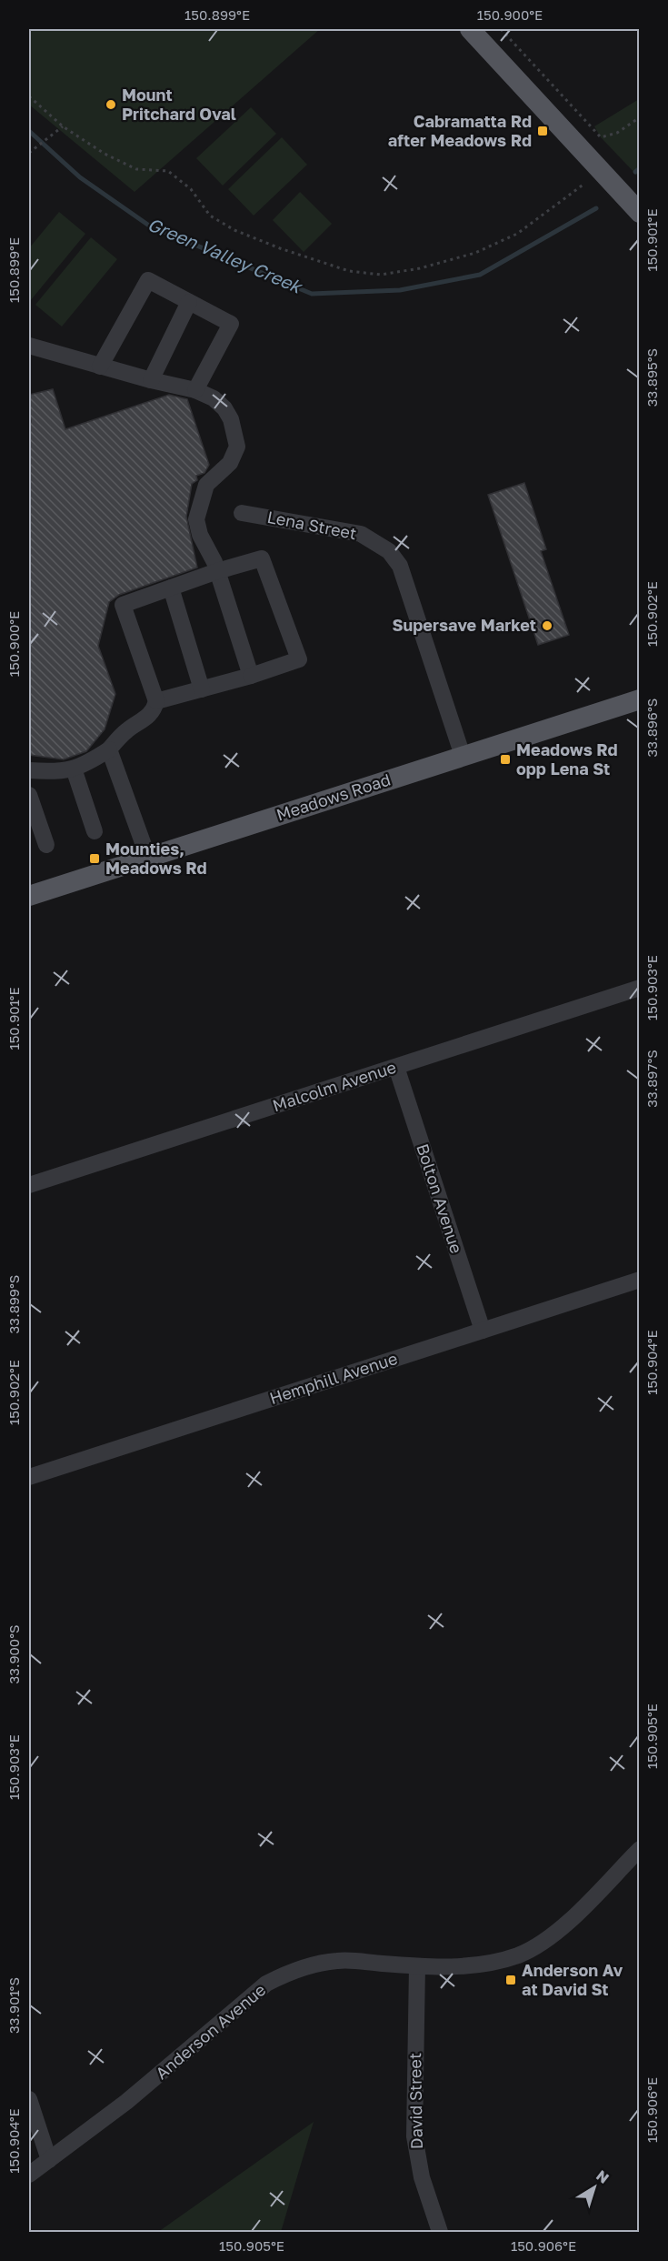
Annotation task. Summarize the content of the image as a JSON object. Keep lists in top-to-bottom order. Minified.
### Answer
{"streets":{"main road":["Meadows Road"],"street":["Lena Street","Malcolm Avenue","Bolton Avenue","Hemphill Avenue","Anderson Avenue","David Street"]},"crossings":[["Lena Street","Meadows Road"],["Malcolm Avenue","Bolton Avenue"],["Bolton Avenue","Hemphill Avenue"],["Anderson Avenue","David Street"]],"water":["Green Valley Creek"],"places":{"other":["Mount Pritchard Oval","Supersave Market"],"transit":["Cabramatta Rd after Meadows Rd","Meadows Rd opp Lena St","Mounties, Meadows Rd","Anderson Av at David St"]},"north":"top right","coordinates":["150.899°E","150.900°E","150.901°E","33.895°S","150.902°E","33.896°S","150.903°E","33.897°S","33.899°S","150.904°E","33.900°S","150.905°E","33.901°S","150.906°E"]}
